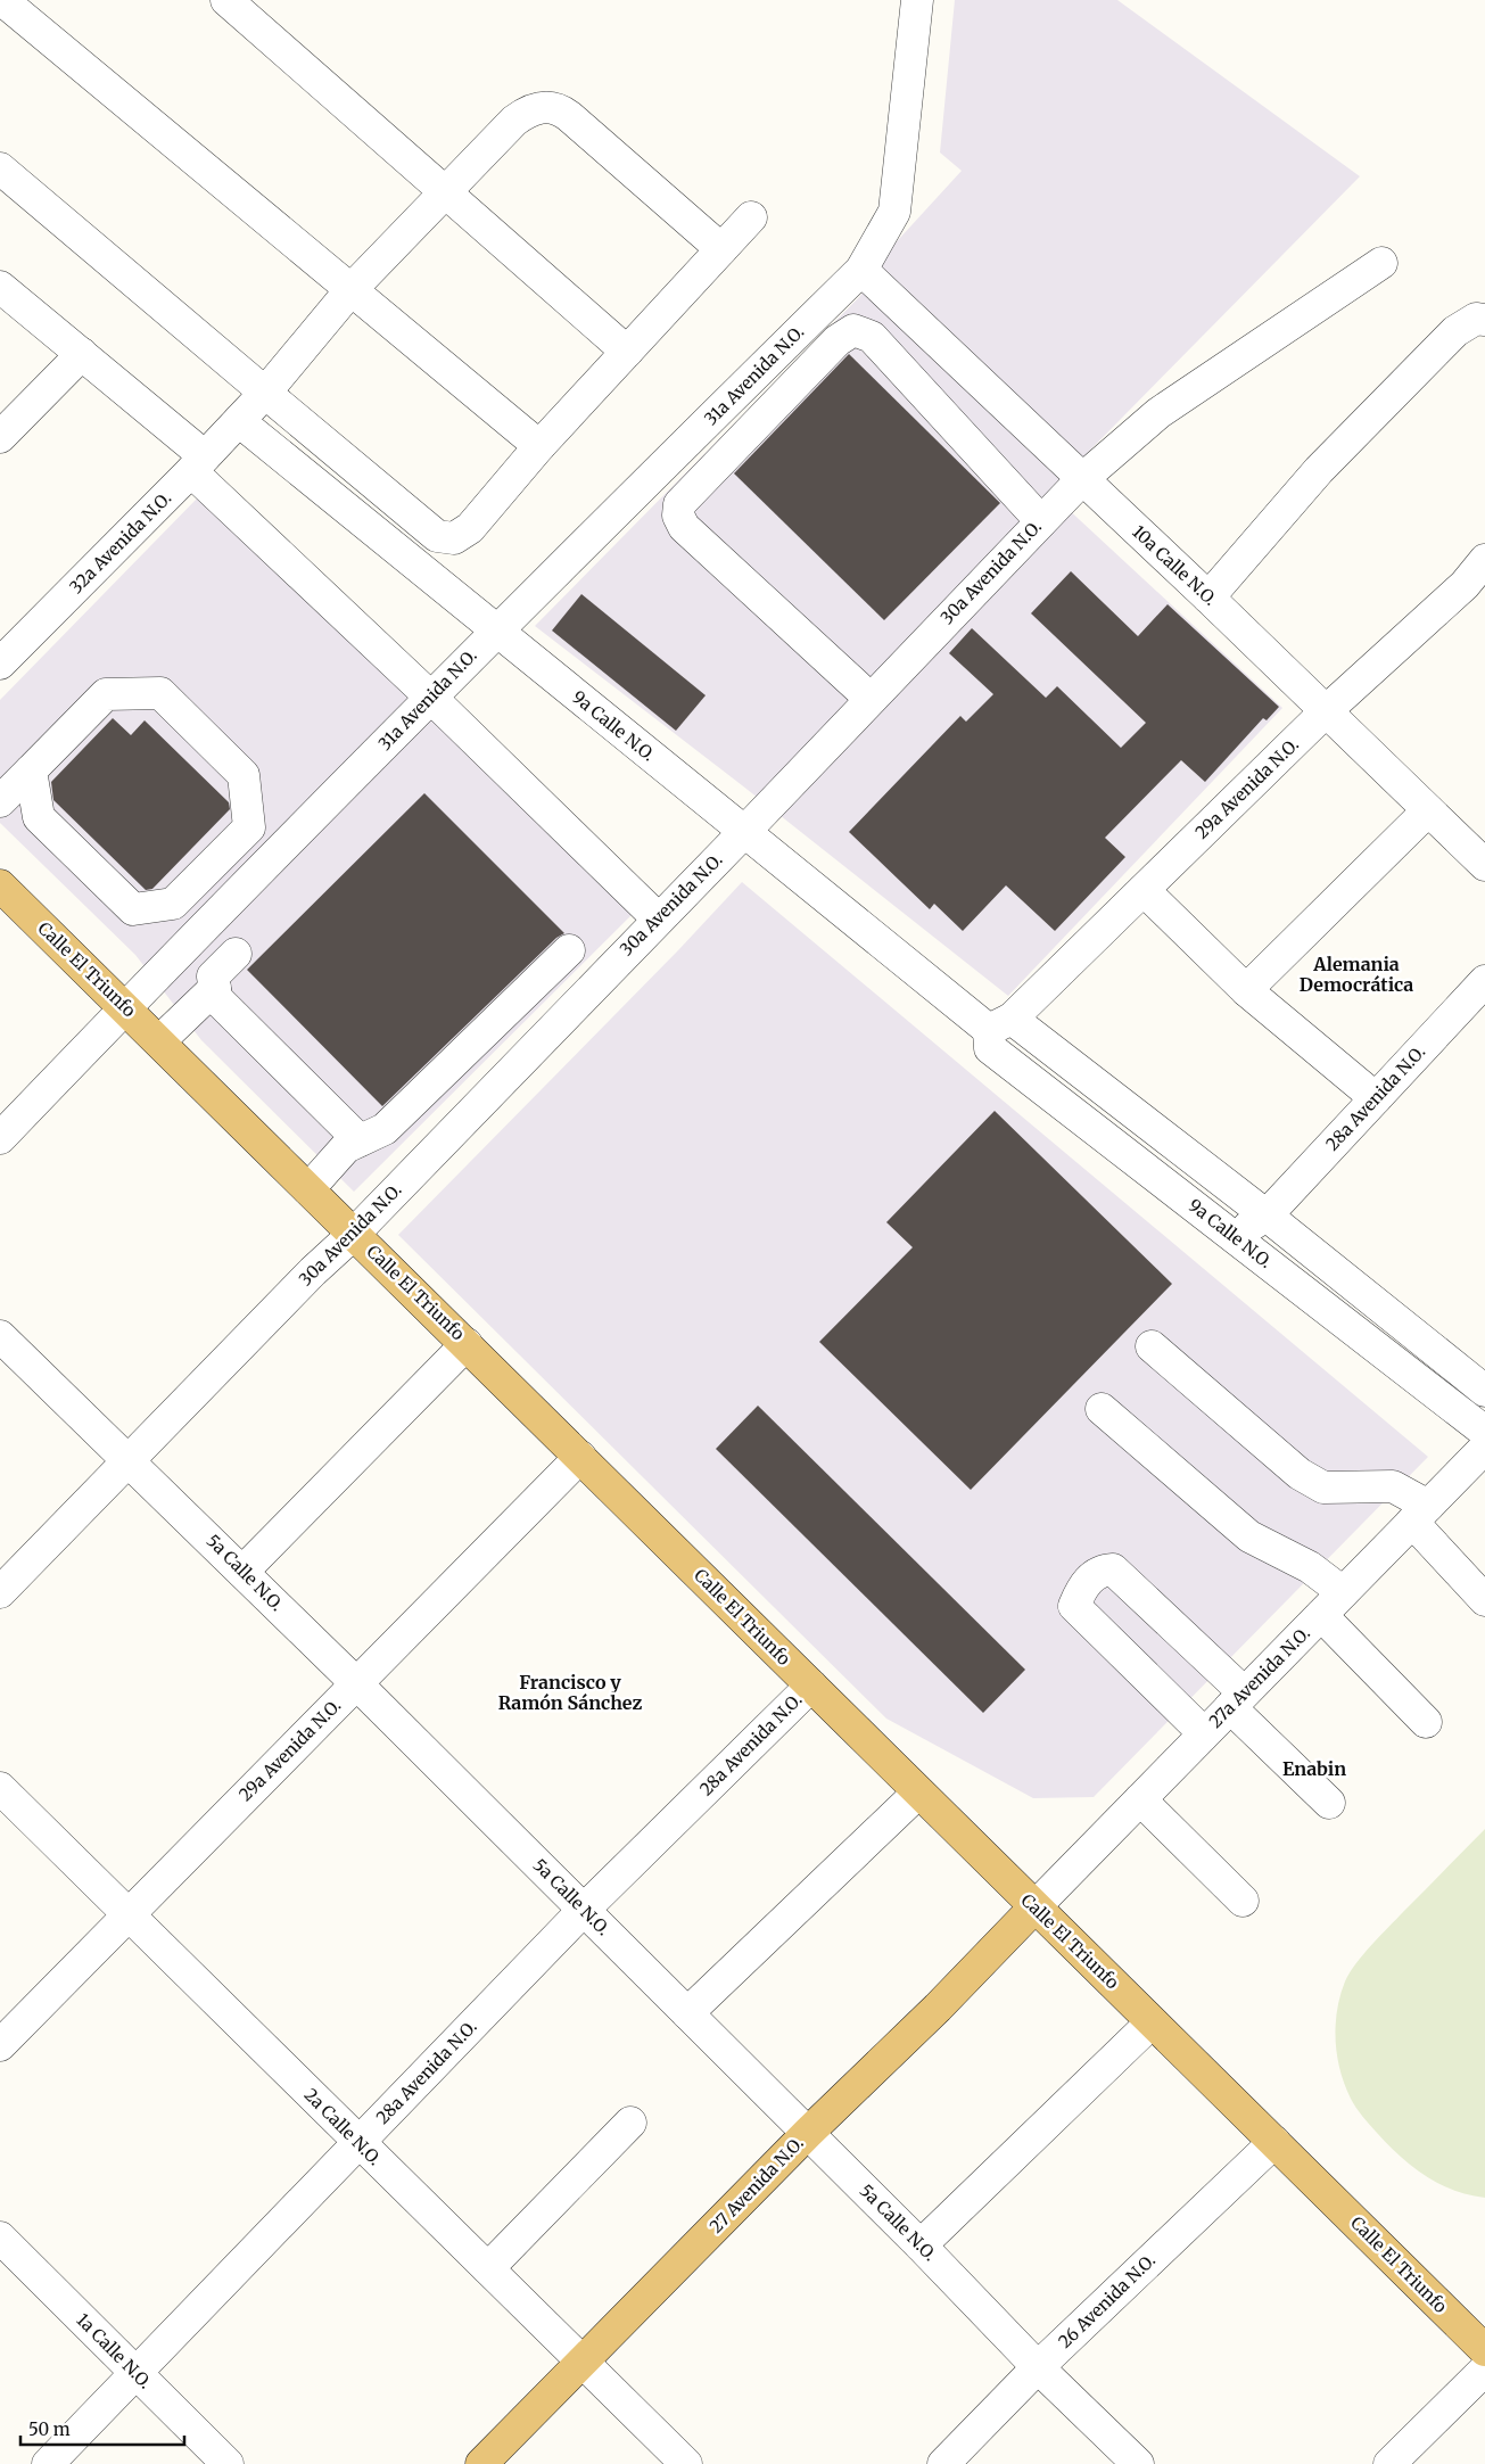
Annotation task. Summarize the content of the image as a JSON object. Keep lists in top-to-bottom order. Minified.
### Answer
{"streets":{"main road":["Calle El Triunfo","27 Avenida N.O."],"street":["31a Avenida N.O.","32a Avenida N.O.","10a Calle N.O.","30a Avenida N.O.","9a Calle N.O.","29a Avenida N.O.","28a Avenida N.O.","5a Calle N.O.","27a Avenida N.O.","2a Calle N.O.","26 Avenida N.O.","1a Calle N.O."]},"crossings":[["31a Avenida N.O.","10a Calle N.O."],["31a Avenida N.O.","9a Calle N.O."],["31a Avenida N.O.","Calle El Triunfo"],["32a Avenida N.O.","9a Calle N.O."],["10a Calle N.O.","30a Avenida N.O."],["10a Calle N.O.","29a Avenida N.O."],["30a Avenida N.O.","9a Calle N.O."],["30a Avenida N.O.","Calle El Triunfo"],["30a Avenida N.O.","5a Calle N.O."],["9a Calle N.O.","29a Avenida N.O."],["9a Calle N.O.","28a Avenida N.O."],["29a Avenida N.O.","Calle El Triunfo"],["29a Avenida N.O.","5a Calle N.O."],["29a Avenida N.O.","2a Calle N.O."],["Calle El Triunfo","28a Avenida N.O."],["Calle El Triunfo","27a Avenida N.O."],["Calle El Triunfo","27 Avenida N.O."],["Calle El Triunfo","26 Avenida N.O."],["28a Avenida N.O.","5a Calle N.O."],["28a Avenida N.O.","2a Calle N.O."],["28a Avenida N.O.","1a Calle N.O."],["5a Calle N.O.","27 Avenida N.O."],["5a Calle N.O.","26 Avenida N.O."],["27a Avenida N.O.","27 Avenida N.O."],["2a Calle N.O.","27 Avenida N.O."]],"districts":["Alemania Democrática","Francisco y Ramón Sánchez","Enabin"],"scale_bar":"50 m"}
